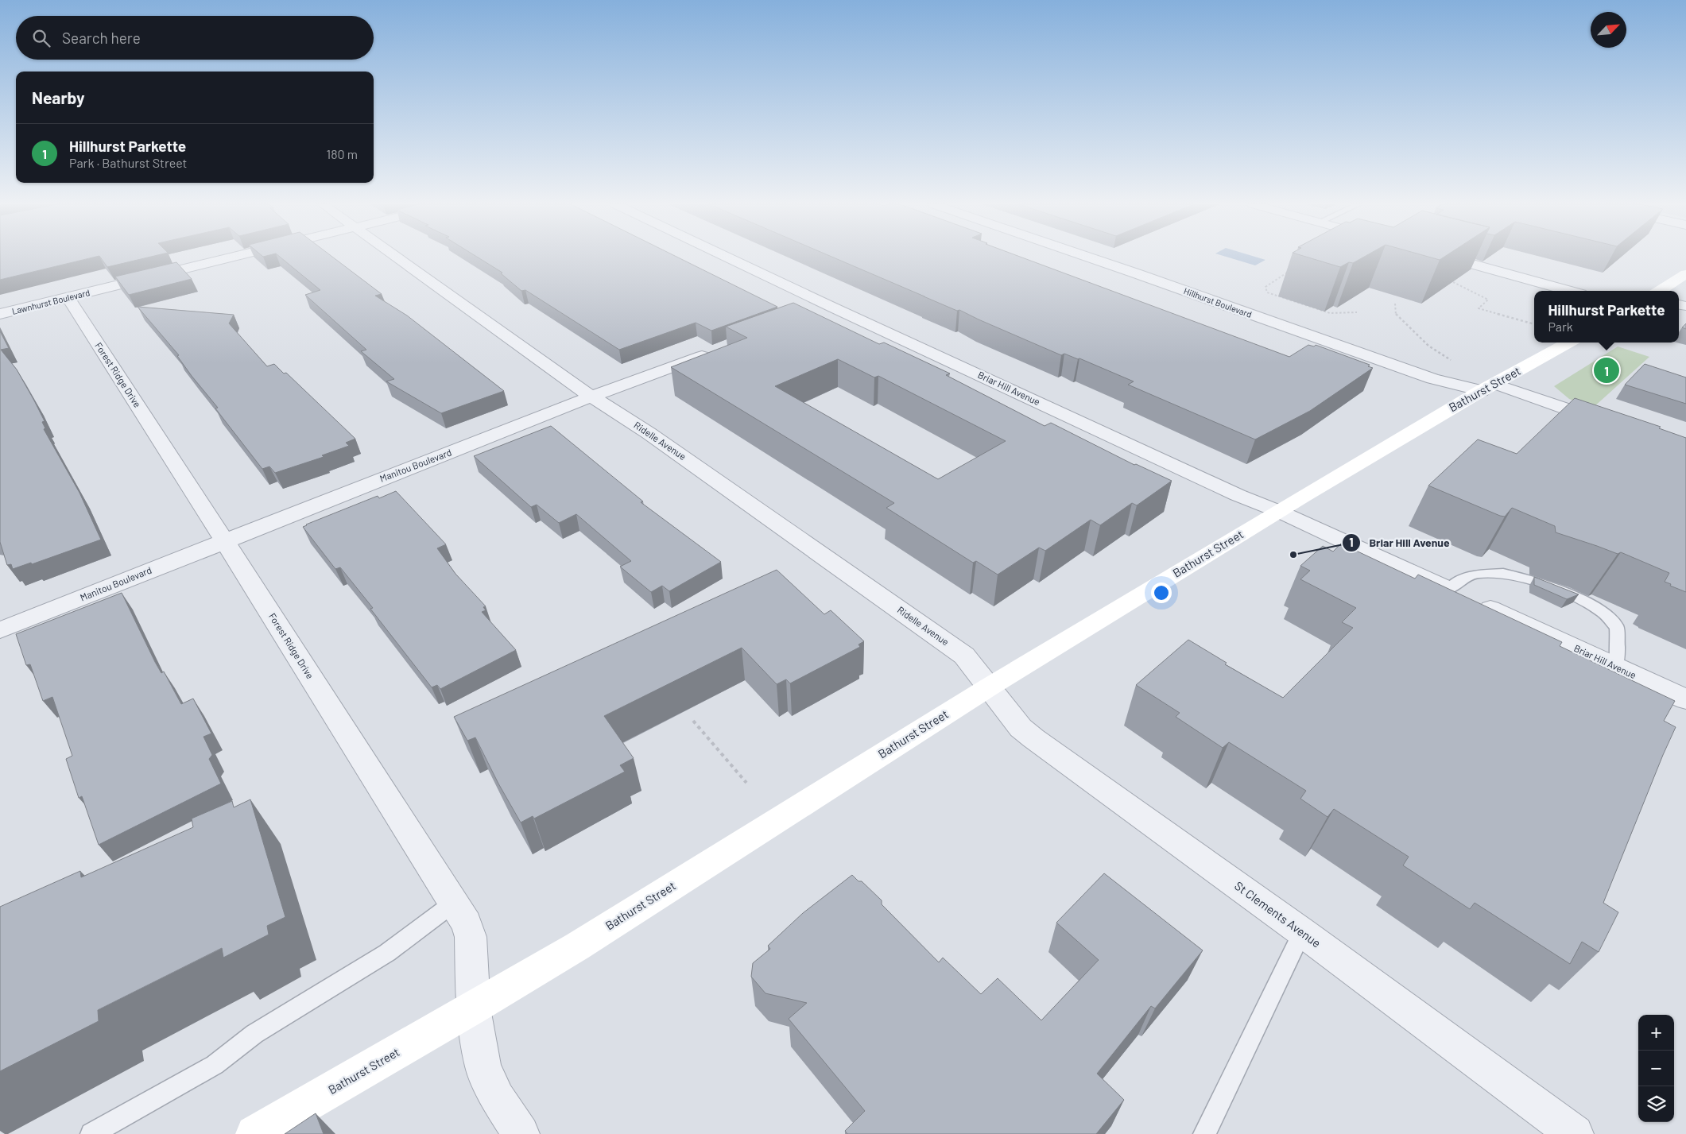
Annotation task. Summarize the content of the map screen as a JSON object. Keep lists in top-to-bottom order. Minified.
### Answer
{"streets":{"main road":["Bathurst Street"],"street":["Lawnhurst Boulevard","Hillhurst Boulevard","Forest Ridge Drive","Briar Hill Avenue","Ridelle Avenue","Manitou Boulevard","St Clements Avenue"]},"crossings":[["Lawnhurst Boulevard","Forest Ridge Drive"],["Hillhurst Boulevard","Bathurst Street"],["Forest Ridge Drive","Bathurst Street"],["Forest Ridge Drive","Manitou Boulevard"],["Briar Hill Avenue","Bathurst Street"],["Bathurst Street","Ridelle Avenue"],["Bathurst Street","St Clements Avenue"],["Ridelle Avenue","Manitou Boulevard"],["Ridelle Avenue","St Clements Avenue"]],"places":["Briar Hill Avenue"],"north":"top right","page":{"search":"Search here","heading":"Nearby","list":[{"mark":"1","name":"Hillhurst Parkette","note":"Park · Bathurst Street","value":"180 m"}],"popup":["Hillhurst Parkette","Park"],"pins":"1","map_buttons":["+","−"]}}
